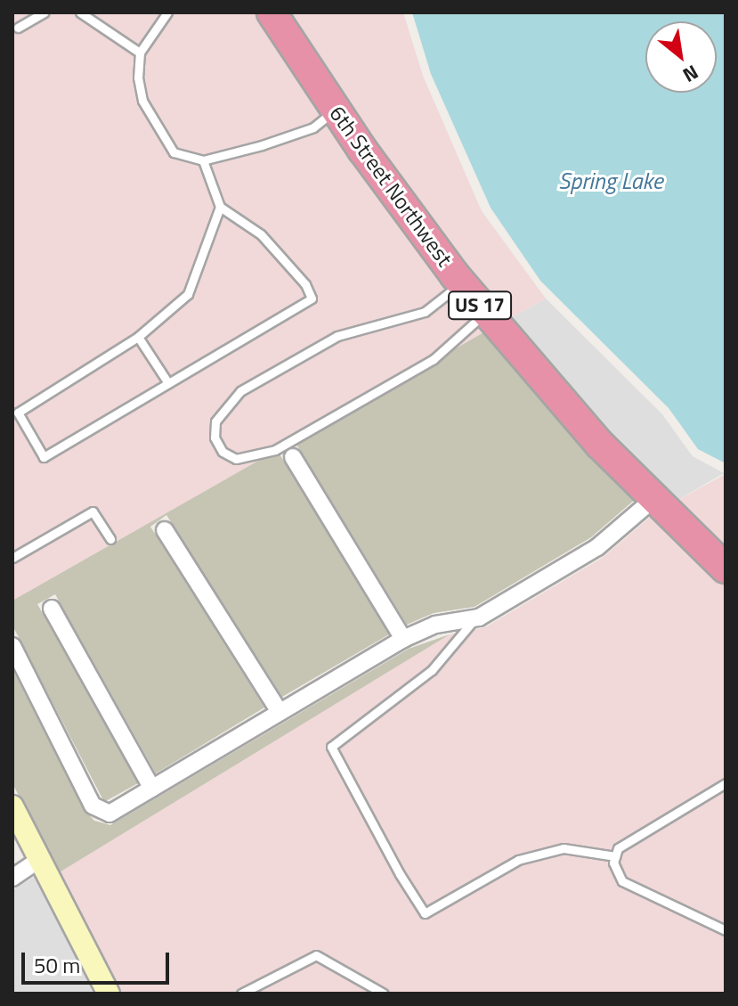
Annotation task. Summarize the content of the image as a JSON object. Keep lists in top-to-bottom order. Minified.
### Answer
{"streets":{"highway":["6th Street Northwest","US 17"]},"water":["Spring Lake"],"scale_bar":"50 m","north":"bottom right"}
